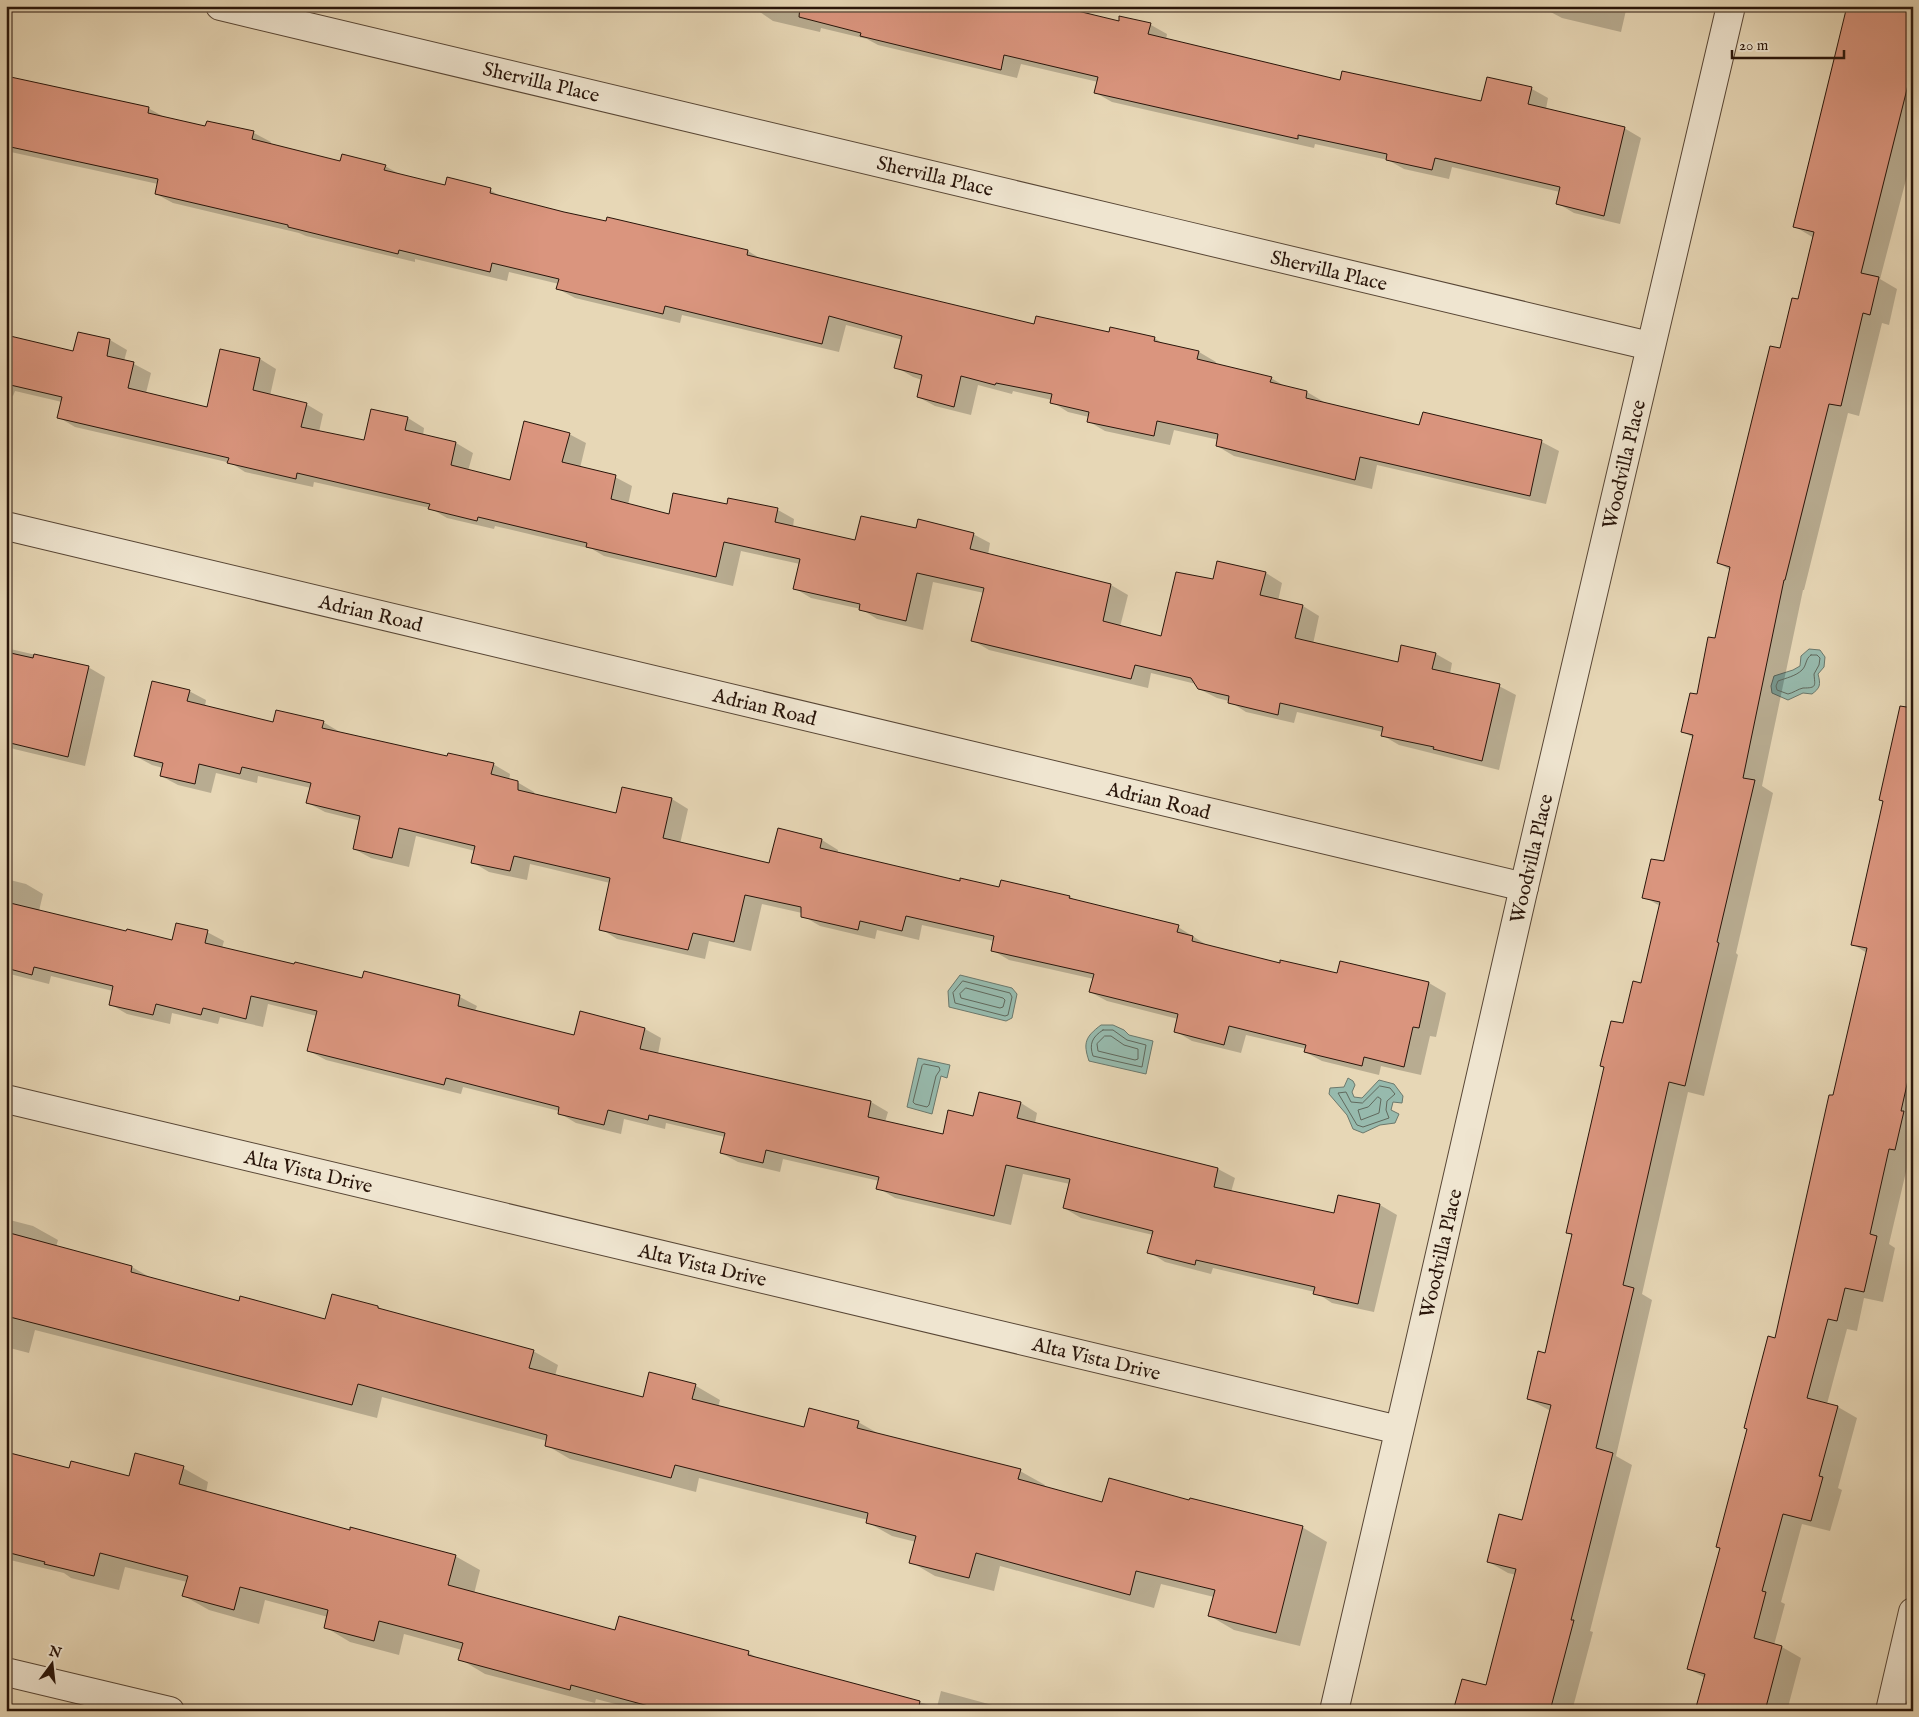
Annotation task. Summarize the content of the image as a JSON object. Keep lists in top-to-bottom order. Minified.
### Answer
{"streets":{"street":["Shervilla Place","Woodvilla Place","Adrian Road","Alta Vista Drive"]},"crossings":[["Shervilla Place","Woodvilla Place"],["Woodvilla Place","Adrian Road"],["Woodvilla Place","Alta Vista Drive"]],"scale_bar":"20 m","north":"top"}
